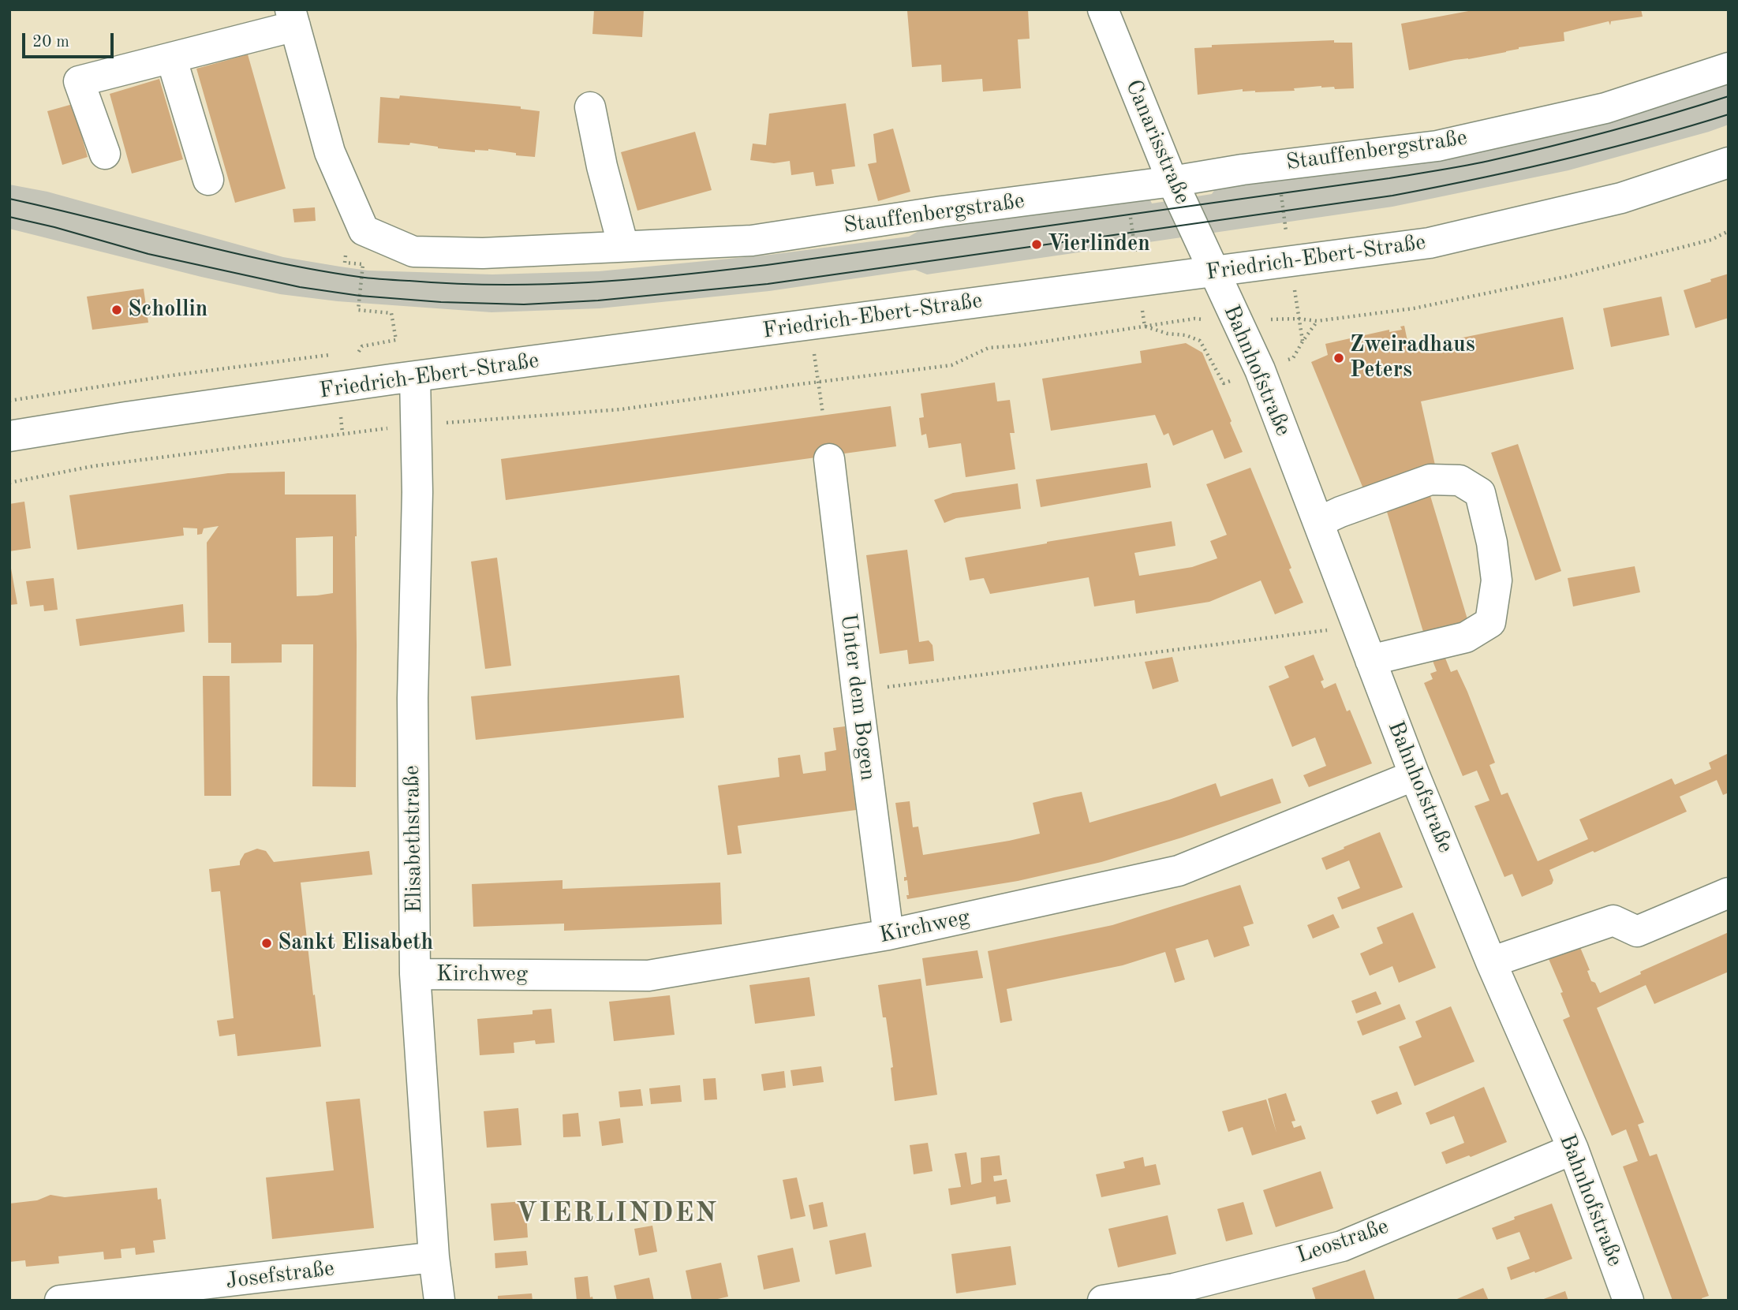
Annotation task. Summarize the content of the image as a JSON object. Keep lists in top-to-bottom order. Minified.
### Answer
{"streets":{"street":["Canarisstraße","Stauffenbergstraße","Friedrich-Ebert-Straße","Bahnhofstraße","Unter dem Bogen","Elisabethstraße","Kirchweg","Leostraße","Josefstraße"]},"crossings":[["Canarisstraße","Stauffenbergstraße"],["Canarisstraße","Friedrich-Ebert-Straße"],["Canarisstraße","Bahnhofstraße"],["Friedrich-Ebert-Straße","Bahnhofstraße"],["Friedrich-Ebert-Straße","Elisabethstraße"],["Bahnhofstraße","Kirchweg"],["Bahnhofstraße","Leostraße"],["Unter dem Bogen","Kirchweg"],["Elisabethstraße","Kirchweg"],["Elisabethstraße","Josefstraße"]],"districts":["VIERLINDEN"],"places":["Vierlinden","Schollin","Zweiradhaus Peters","Sankt Elisabeth"],"scale_bar":"20 m"}
